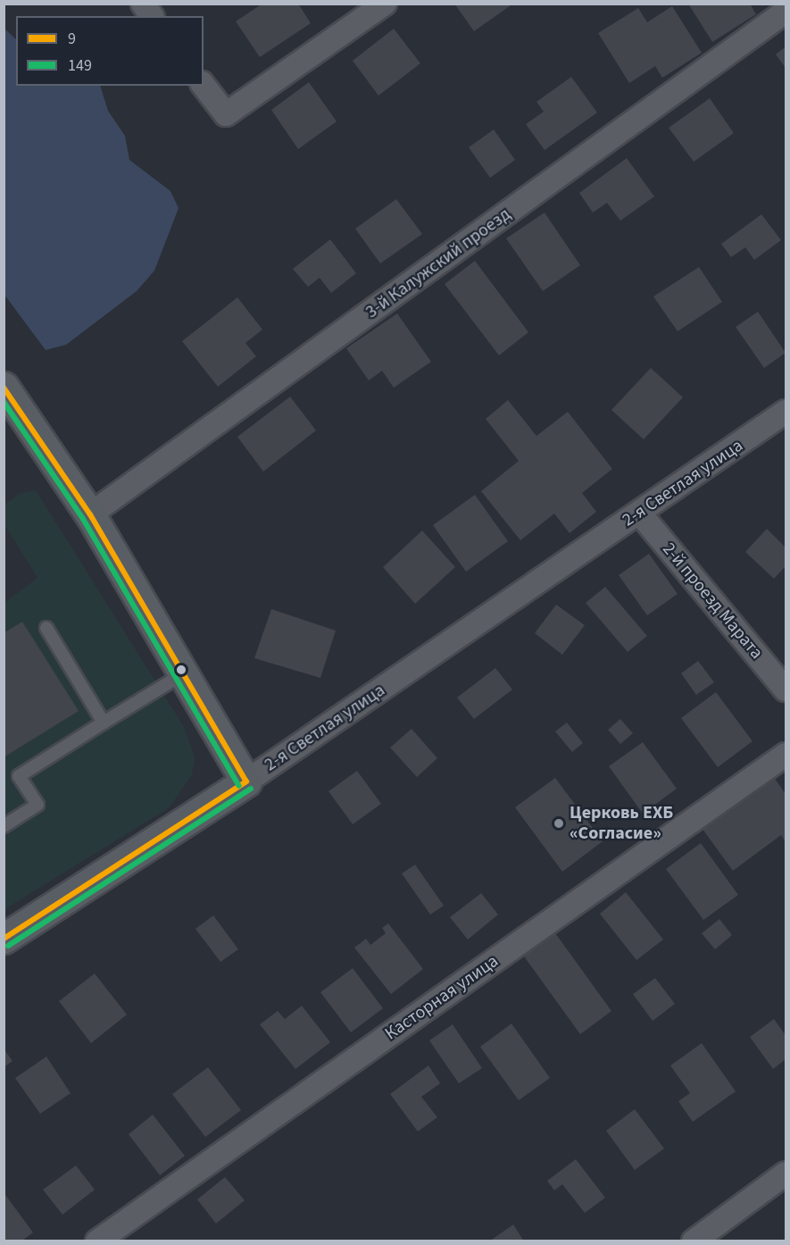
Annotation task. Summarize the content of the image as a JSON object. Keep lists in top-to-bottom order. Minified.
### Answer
{"streets":{"street":["3-й Калужский проезд","2-я Светлая улица","2-й проезд Марата","Касторная улица"]},"crossings":[["3-й Калужский проезд","2-я Светлая улица"],["2-я Светлая улица","2-й проезд Марата"]],"places":["Церковь ЕХБ «Согласие»"],"lines":["transit line 9","transit line 149"],"legend":["9","149"]}
